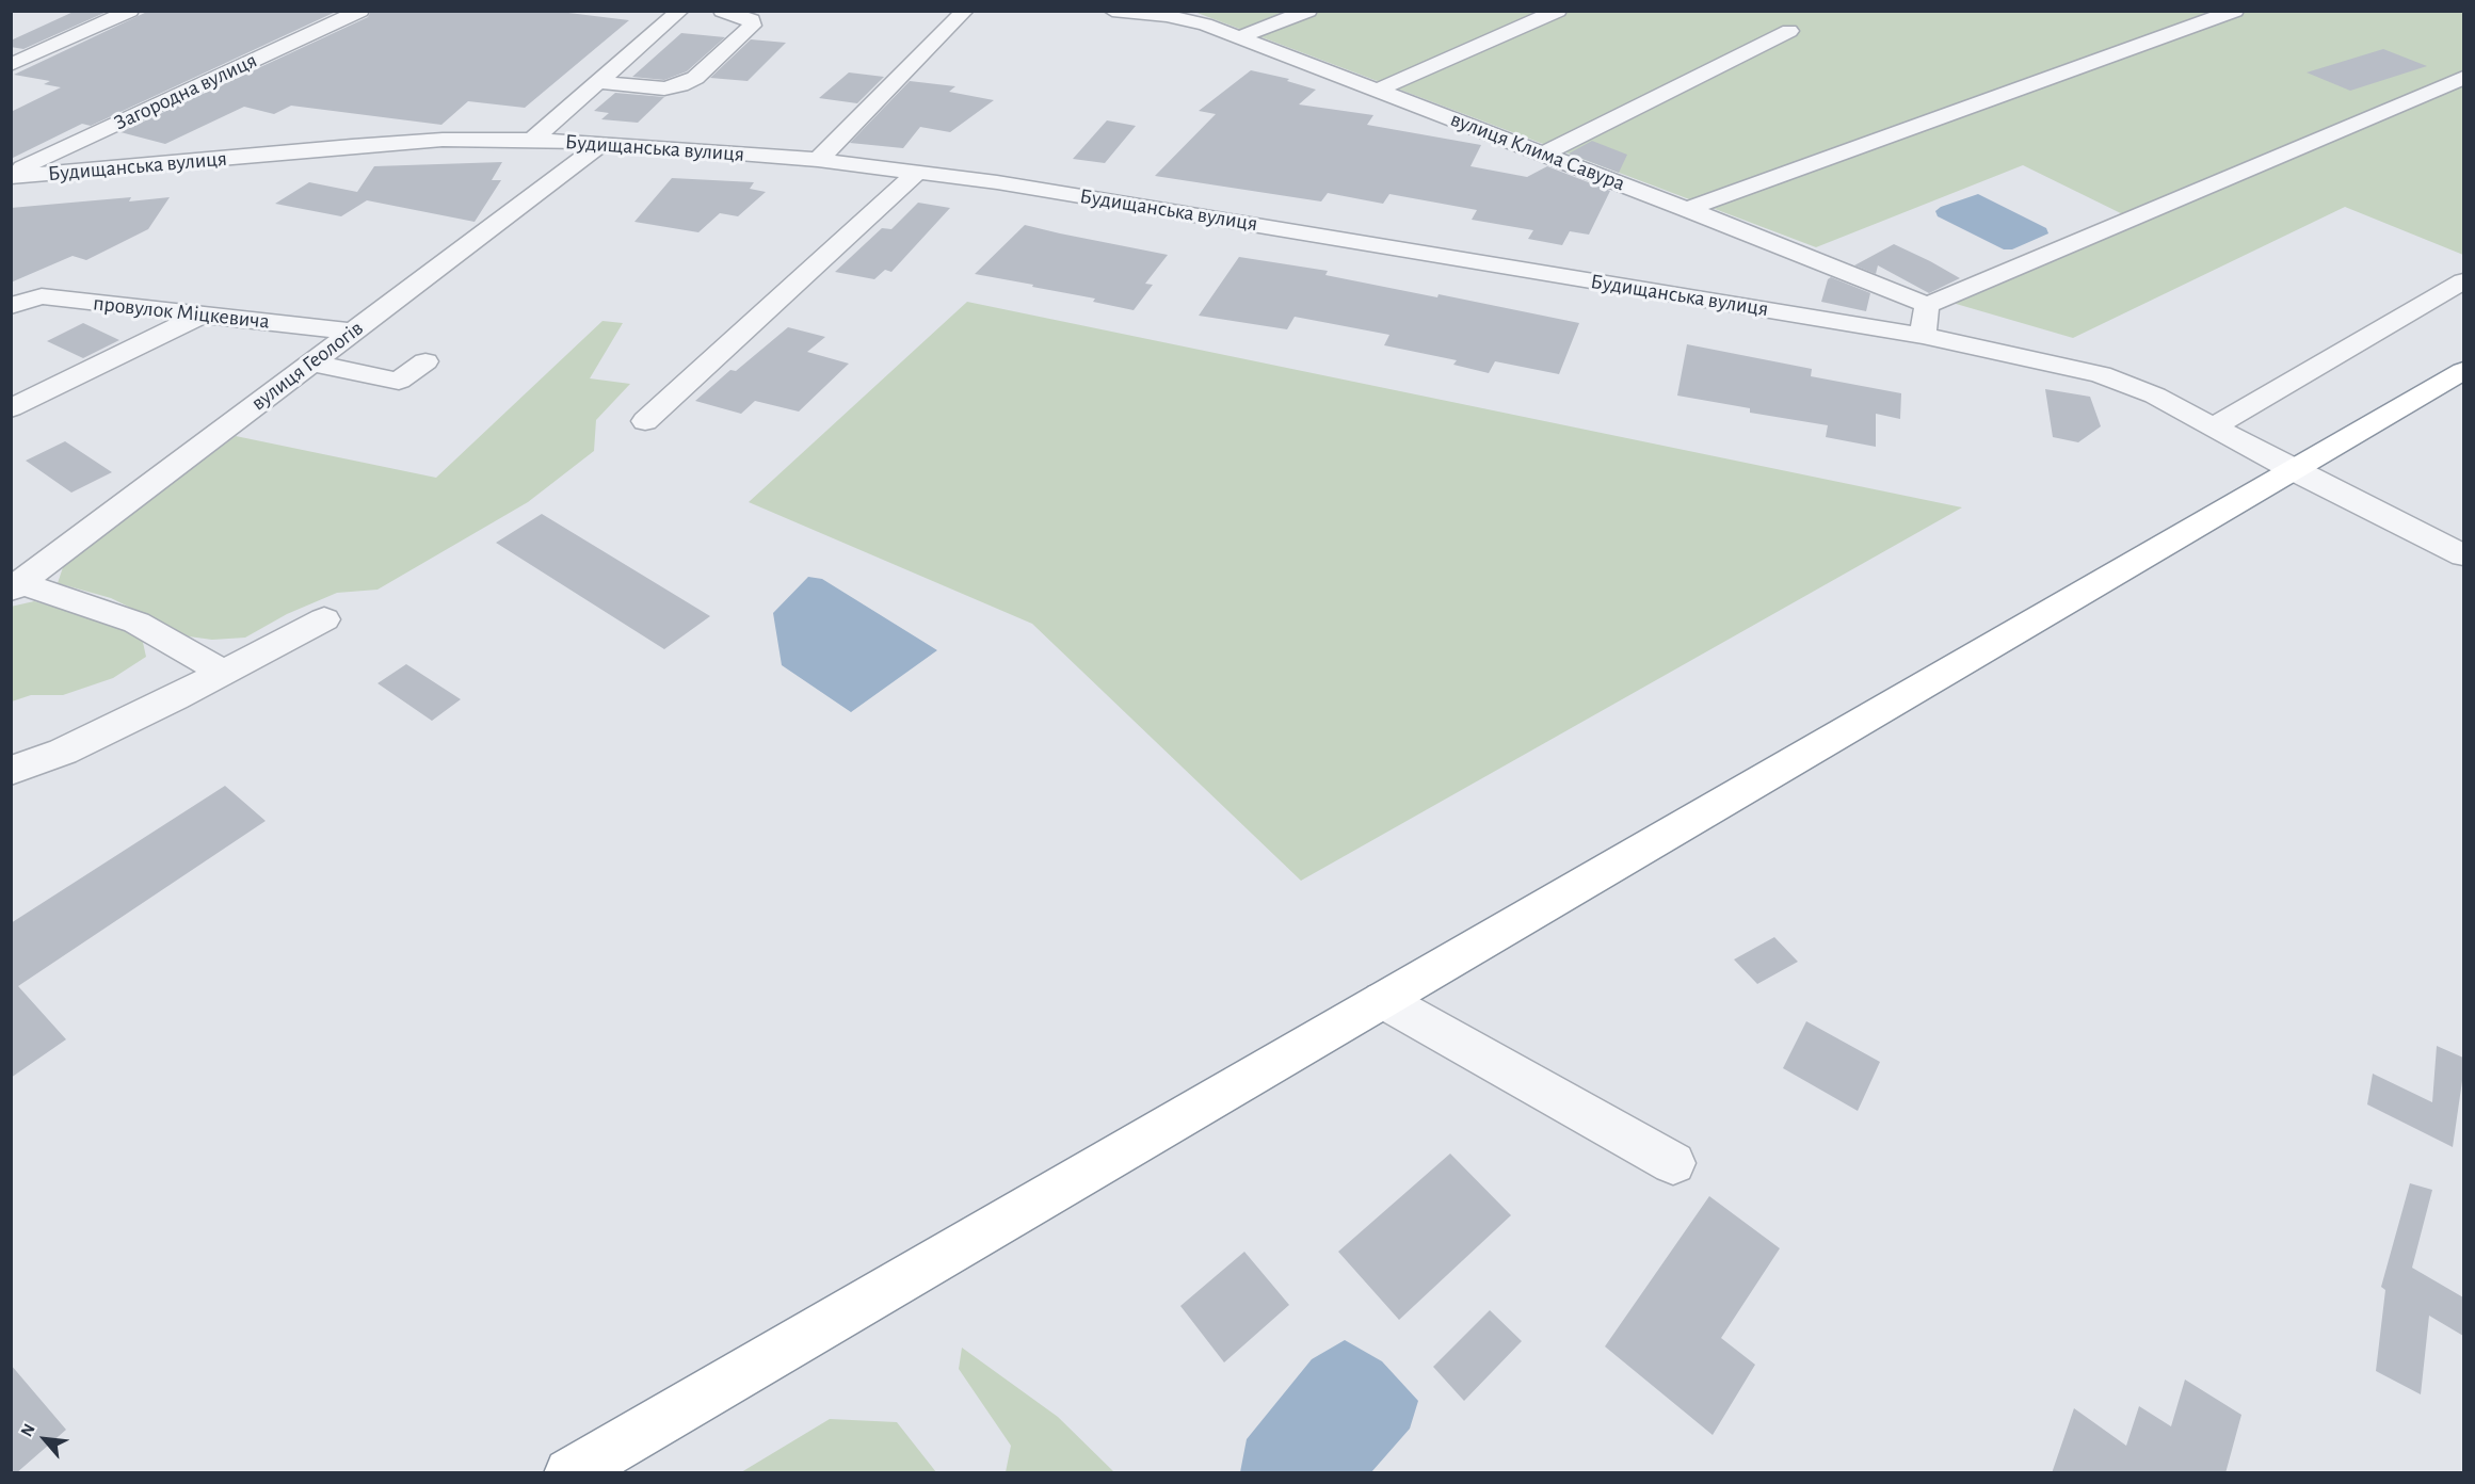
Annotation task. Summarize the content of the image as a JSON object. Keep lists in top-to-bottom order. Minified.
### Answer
{"streets":{"street":["Загородна вулиця","Будищанська вулиця","вулиця Клима Савура","провулок Міцкевича","вулиця Геологів"]},"crossings":[["Загородна вулиця","Будищанська вулиця"],["Будищанська вулиця","вулиця Геологів"],["провулок Міцкевича","вулиця Геологів"]],"north":"top left"}
